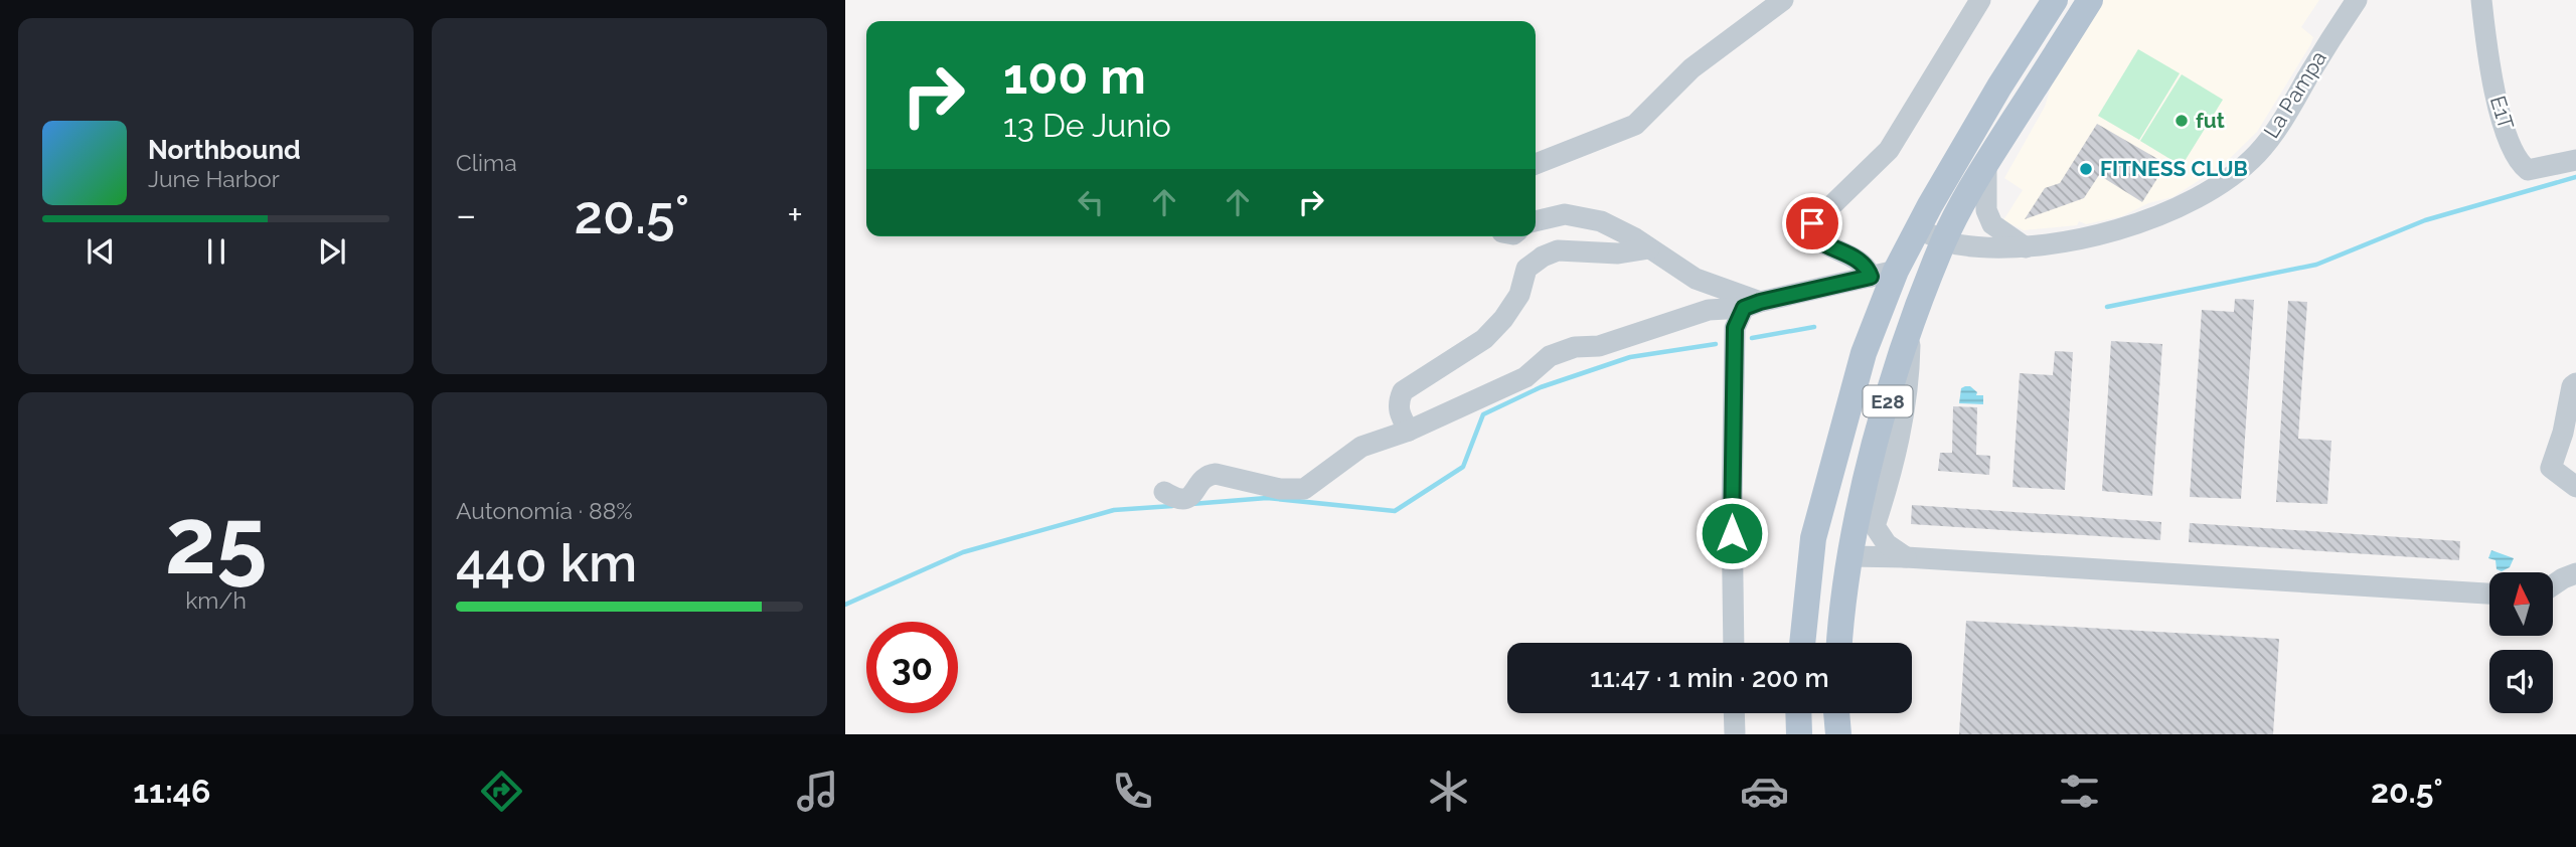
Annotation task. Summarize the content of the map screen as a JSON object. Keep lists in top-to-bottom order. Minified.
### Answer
{"streets":{"main road":["E28"],"street":["La Pampa","E1T"]},"crossings":[["La Pampa","E28"]],"places":["fut","FITNESS CLUB"],"north":"top","page":{"tile":["Clima",["25","km/h"],["Autonomía · 88%","440 km"]],"turn":["100 m","13 De Junio"],"song":["Northbound","June Harbor"],"heat":["−","20.5°","+"],"limit":"30","trip":"11:47 · 1 min · 200 m","tabs":["11:46","20.5°"]}}
